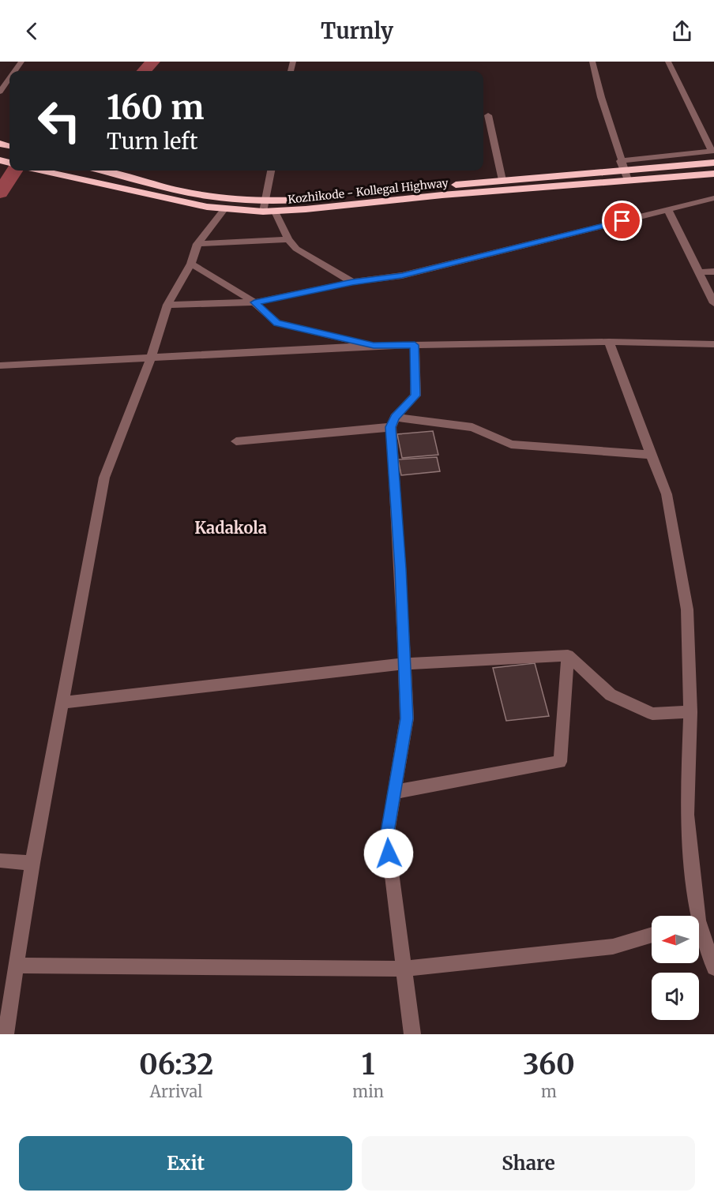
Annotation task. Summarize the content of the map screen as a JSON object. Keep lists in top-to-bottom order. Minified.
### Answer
{"streets":{"highway":["Kozhikode - Kollegal Highway"]},"districts":["Kadakola"],"north":"left","page":{"header":"Turnly","turn":["160 m","Turn left"],"eta":["06:32","Arrival","1","min","360","m"],"buttons":["Exit","Share"]}}
